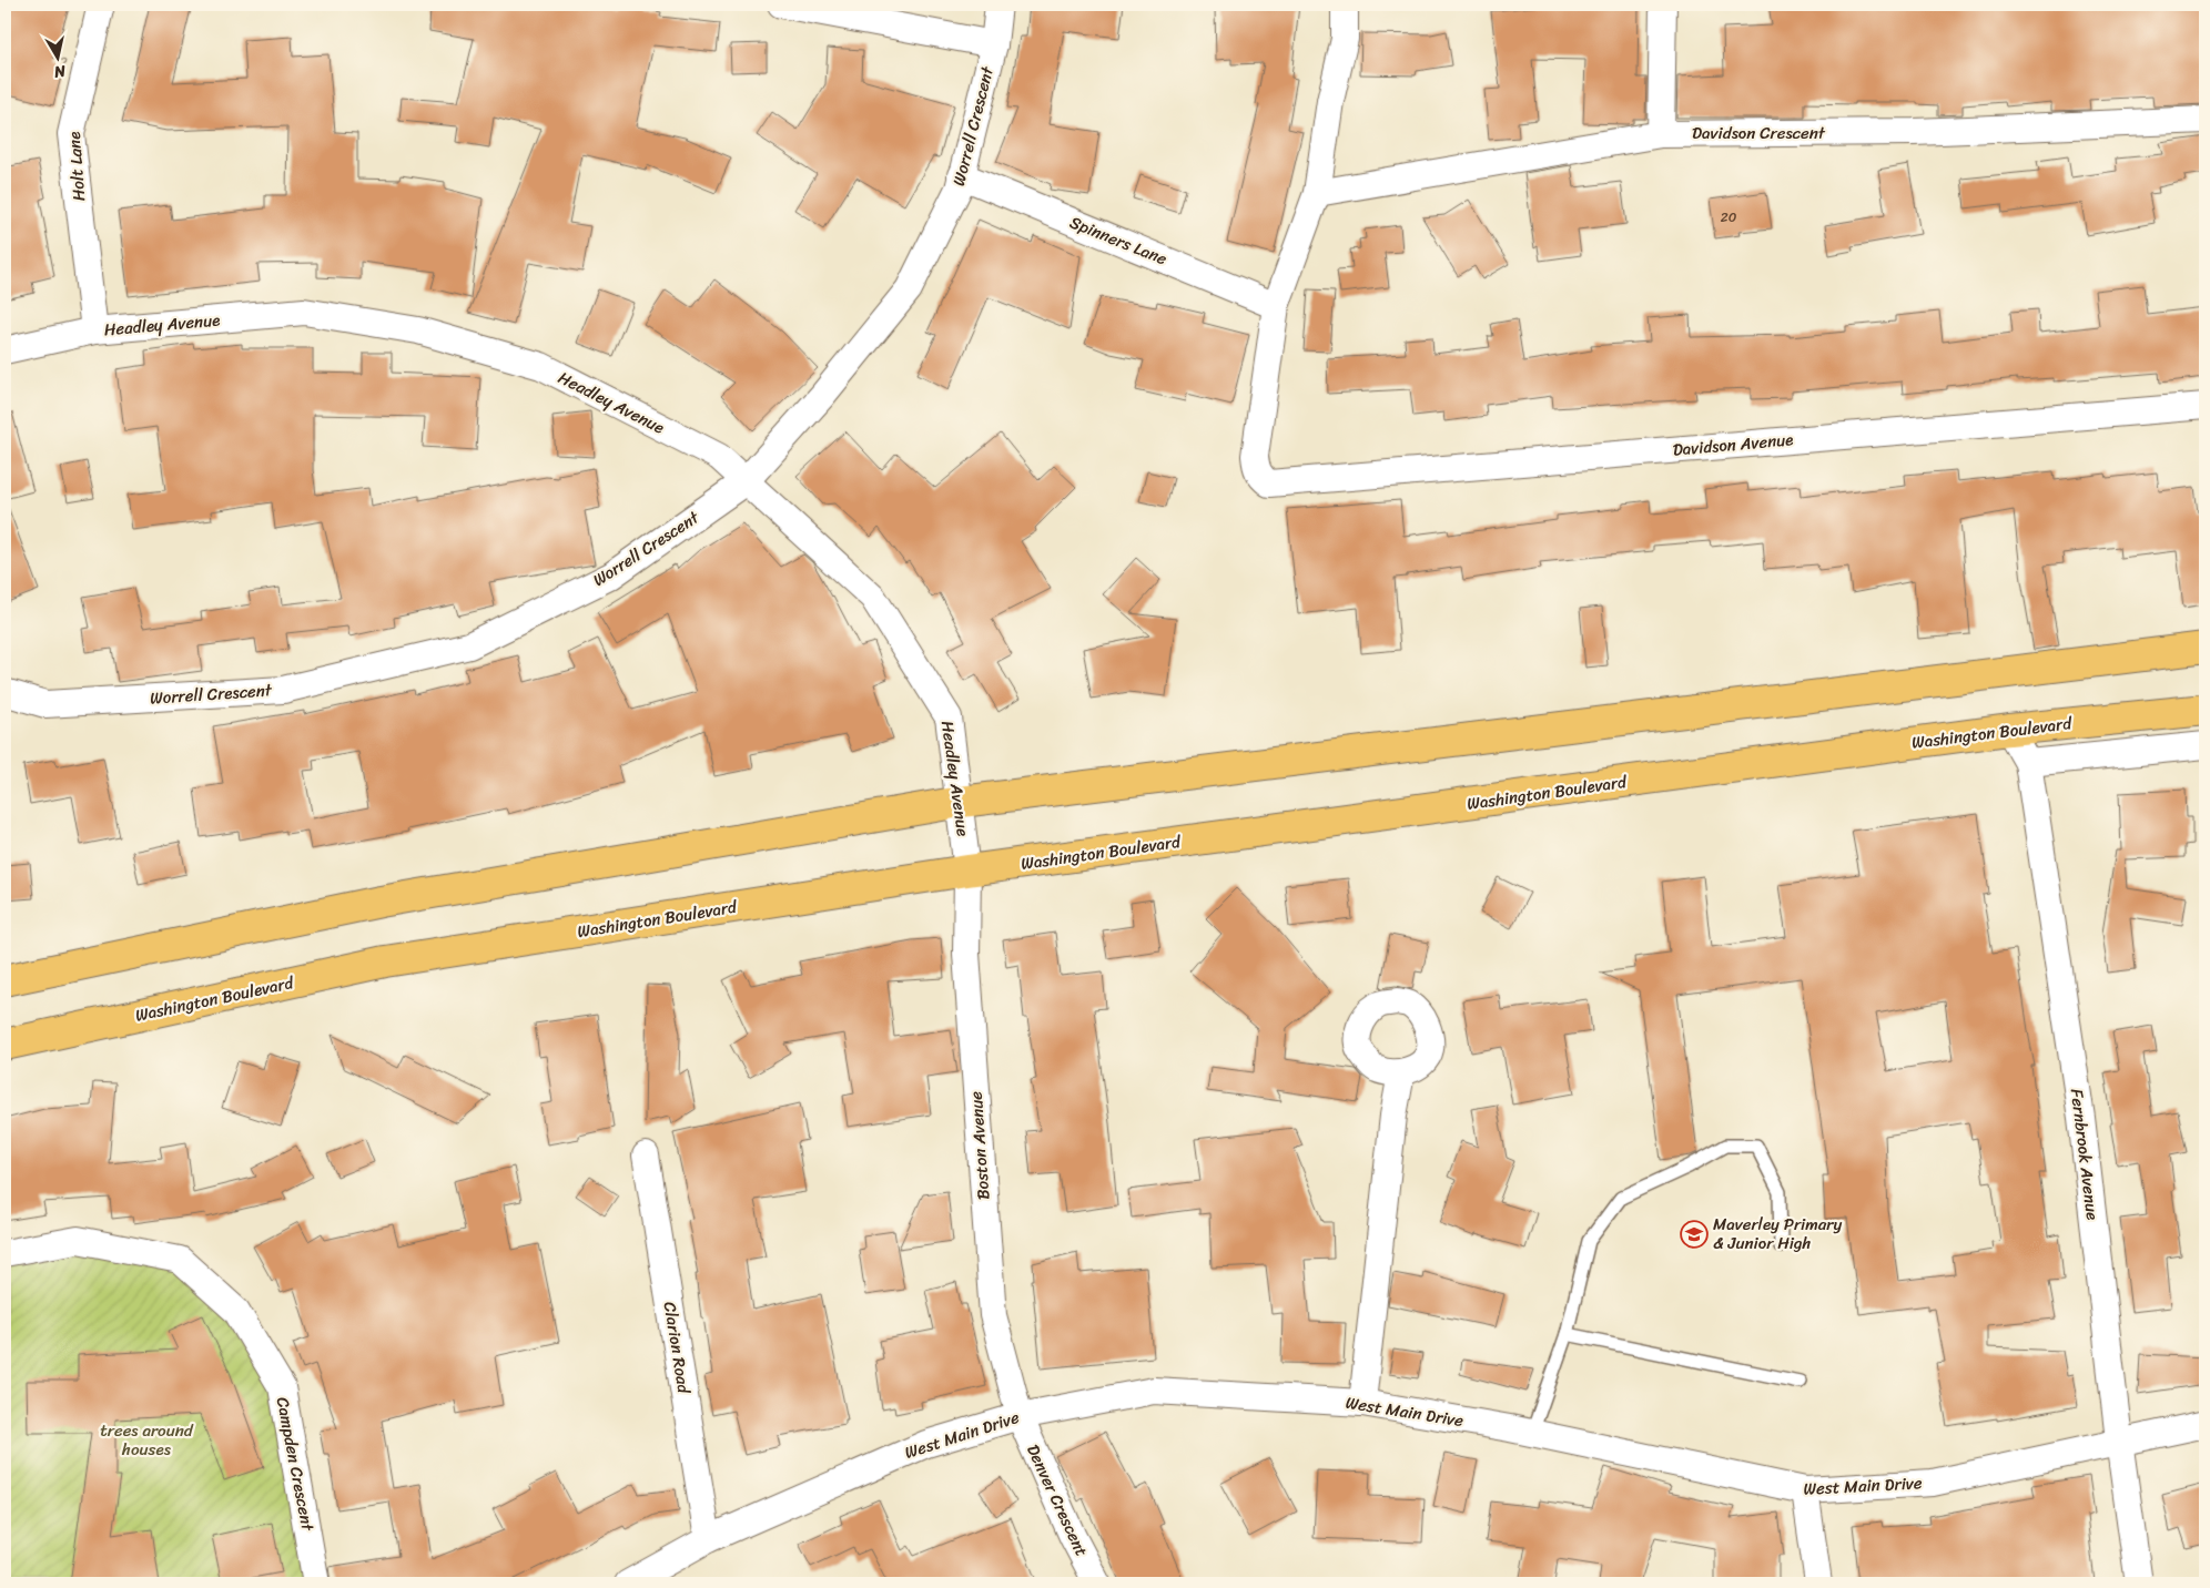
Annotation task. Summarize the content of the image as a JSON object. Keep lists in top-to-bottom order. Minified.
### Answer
{"streets":{"highway":["Washington Boulevard"],"street":["Worrell Crescent","Davidson Crescent","Holt Lane","Spinners Lane","Headley Avenue","Davidson Avenue","Boston Avenue","Fernbrook Avenue","Clarion Road","West Main Drive","Campden Crescent","Denver Crescent"]},"crossings":[["Worrell Crescent","Spinners Lane"],["Worrell Crescent","Headley Avenue"],["Holt Lane","Headley Avenue"],["Spinners Lane","Davidson Avenue"],["Headley Avenue","Washington Boulevard"],["Headley Avenue","Boston Avenue"],["Washington Boulevard","Boston Avenue"],["Washington Boulevard","Fernbrook Avenue"],["Boston Avenue","West Main Drive"],["Boston Avenue","Denver Crescent"],["Fernbrook Avenue","West Main Drive"],["Clarion Road","West Main Drive"],["West Main Drive","Denver Crescent"]],"parks":["trees around houses"],"places":{"school or university":["Maverley Primary & Junior High"]},"house_numbers":["20"],"north":"bottom"}
